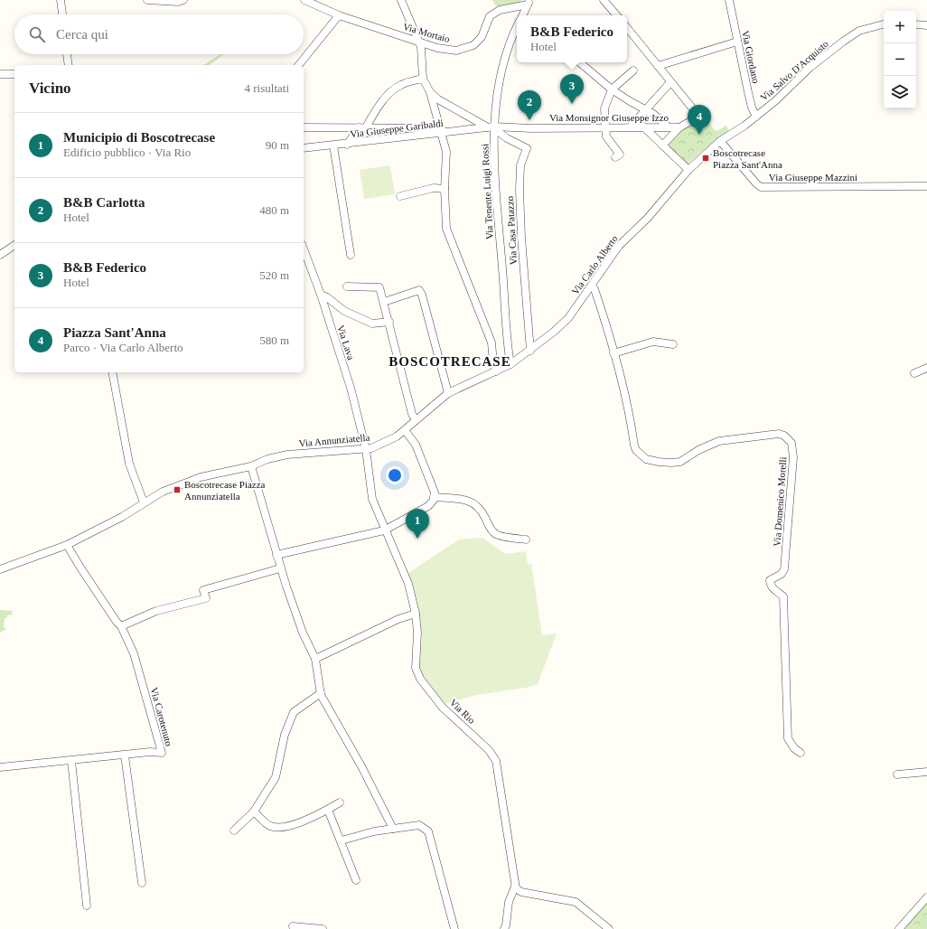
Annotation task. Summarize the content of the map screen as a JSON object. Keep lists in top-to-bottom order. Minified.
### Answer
{"streets":{"street":["Via Mortaio","Via Giordano","Via Salvo D'Acquisto","Via Monsignor Giuseppe Izzo","Via Giuseppe Garibaldi","Via Giuseppe Mazzini","Via Tenente Luigi Rossi","Via Casa Patazzo","Via Carlo Alberto","Via Lava","Via Annunziatella","Via Domenico Morelli","Via Rio","Via Carotenuto"]},"crossings":[["Via Mortaio","Via Tenente Luigi Rossi"],["Via Giordano","Via Salvo D'Acquisto"],["Via Salvo D'Acquisto","Via Giuseppe Mazzini"],["Via Salvo D'Acquisto","Via Carlo Alberto"],["Via Monsignor Giuseppe Izzo","Via Tenente Luigi Rossi"],["Via Monsignor Giuseppe Izzo","Via Casa Patazzo"],["Via Giuseppe Mazzini","Via Carlo Alberto"],["Via Tenente Luigi Rossi","Via Casa Patazzo"],["Via Tenente Luigi Rossi","Via Carlo Alberto"],["Via Tenente Luigi Rossi","Via Annunziatella"],["Via Casa Patazzo","Via Carlo Alberto"],["Via Carlo Alberto","Via Annunziatella"],["Via Carlo Alberto","Via Domenico Morelli"],["Via Lava","Via Annunziatella"],["Via Lava","Via Rio"],["Via Annunziatella","Via Rio"],["Via Annunziatella","Via Carotenuto"]],"districts":["BOSCOTRECASE"],"places":{"transit":["Boscotrecase Piazza Sant'Anna","Boscotrecase Piazza Annunziatella"]},"page":{"map_buttons":["+","−"],"search":"Cerca qui","popup":["B&B Federico","Hotel"],"heading":["Vicino","4 risultati"],"pins":["3","2","4","1"],"list":[{"mark":"1","name":"Municipio di Boscotrecase","note":"Edificio pubblico · Via Rio","value":"90 m"},{"mark":"2","name":"B&B Carlotta","note":"Hotel","value":"480 m"},{"mark":"3","name":"B&B Federico","note":"Hotel","value":"520 m"},{"mark":"4","name":"Piazza Sant'Anna","note":"Parco · Via Carlo Alberto","value":"580 m"}]}}
